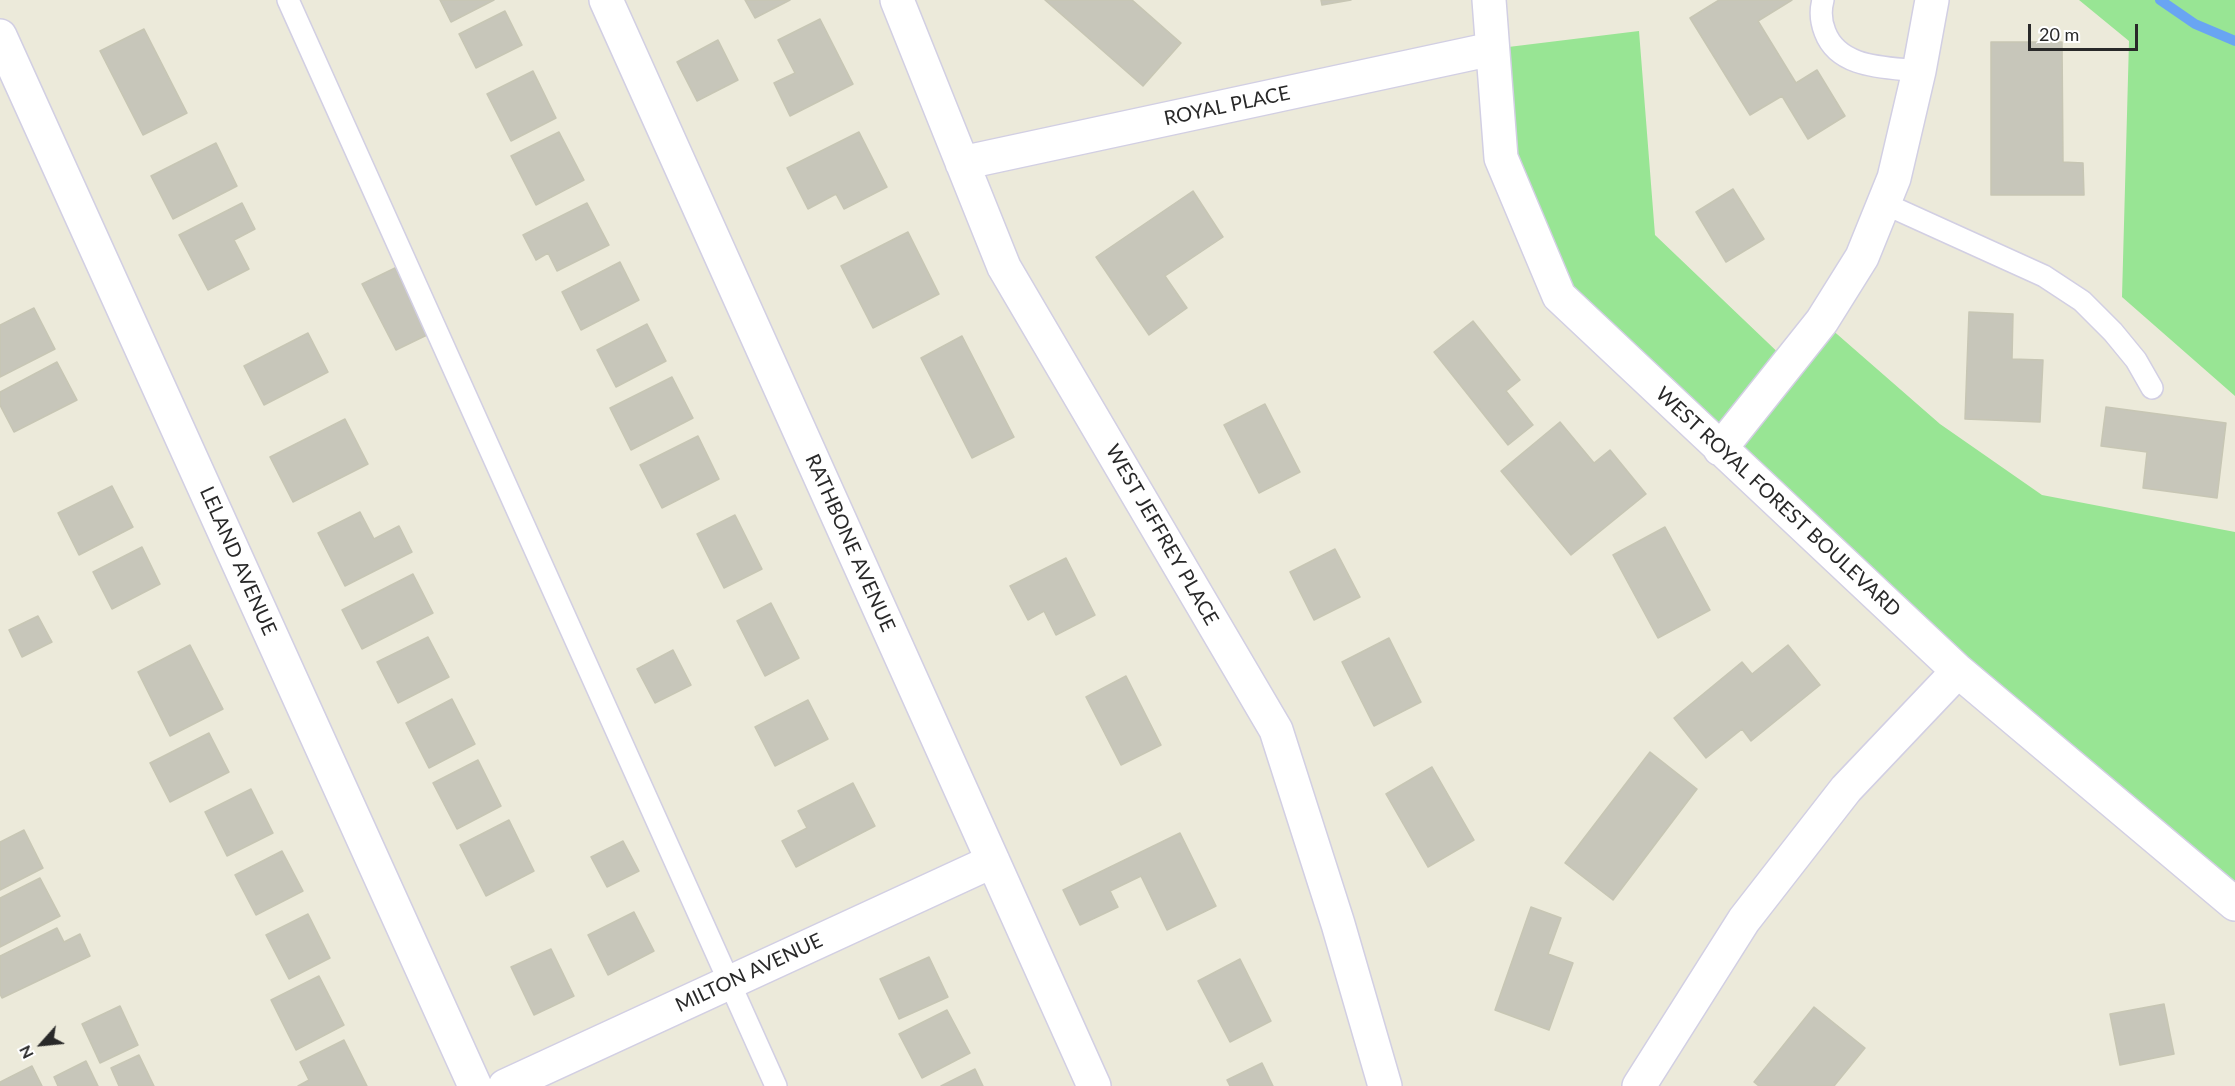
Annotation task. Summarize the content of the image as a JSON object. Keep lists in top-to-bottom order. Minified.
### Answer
{"streets":{"street":["ROYAL PLACE","WEST ROYAL FOREST BOULEVARD","WEST JEFFREY PLACE","RATHBONE AVENUE","LELAND AVENUE","MILTON AVENUE"]},"crossings":[["ROYAL PLACE","WEST ROYAL FOREST BOULEVARD"],["ROYAL PLACE","WEST JEFFREY PLACE"],["RATHBONE AVENUE","MILTON AVENUE"]],"scale_bar":"20 m","north":"bottom left"}
